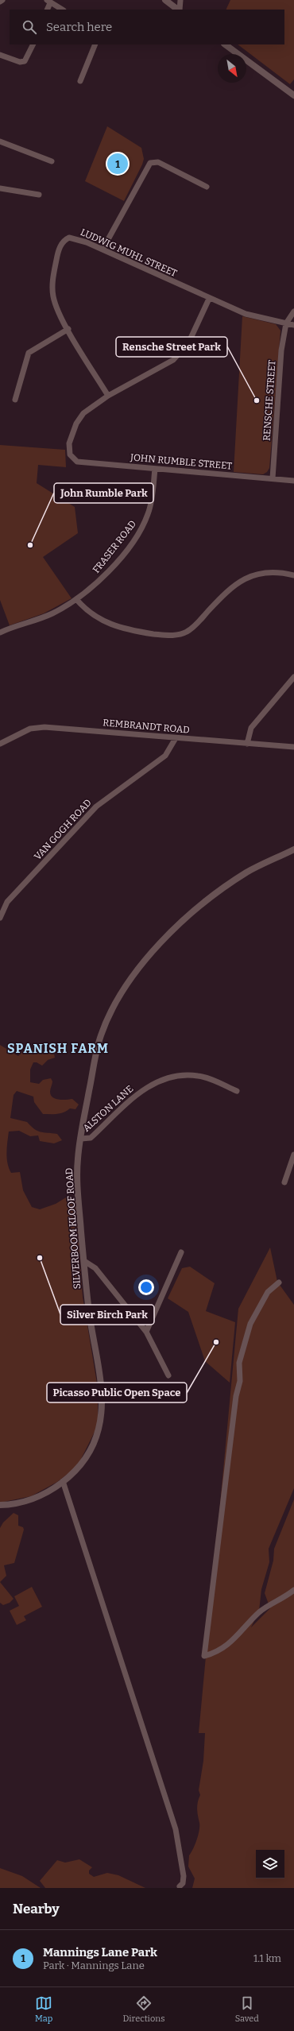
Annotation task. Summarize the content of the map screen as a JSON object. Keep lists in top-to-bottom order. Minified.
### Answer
{"streets":{"street":["LUDWIG MUHL STREET","RENSCHE STREET","JOHN RUMBLE STREET","FRASER ROAD","REMBRANDT ROAD","VAN GOGH ROAD","ALSTON LANE","SILVERBOOM KLOOF ROAD"]},"crossings":[["LUDWIG MUHL STREET","RENSCHE STREET"],["LUDWIG MUHL STREET","JOHN RUMBLE STREET"],["RENSCHE STREET","JOHN RUMBLE STREET"],["JOHN RUMBLE STREET","FRASER ROAD"],["REMBRANDT ROAD","VAN GOGH ROAD"],["ALSTON LANE","SILVERBOOM KLOOF ROAD"]],"districts":["SPANISH FARM"],"places":["Rensche Street Park","John Rumble Park","Silver Birch Park","Picasso Public Open Space"],"north":"bottom right","page":{"search":"Search here","pins":"1","heading":"Nearby","list":[{"mark":"1","name":"Mannings Lane Park","note":"Park · Mannings Lane","value":"1.1 km"}],"nav":["Map","Directions","Saved"]}}
